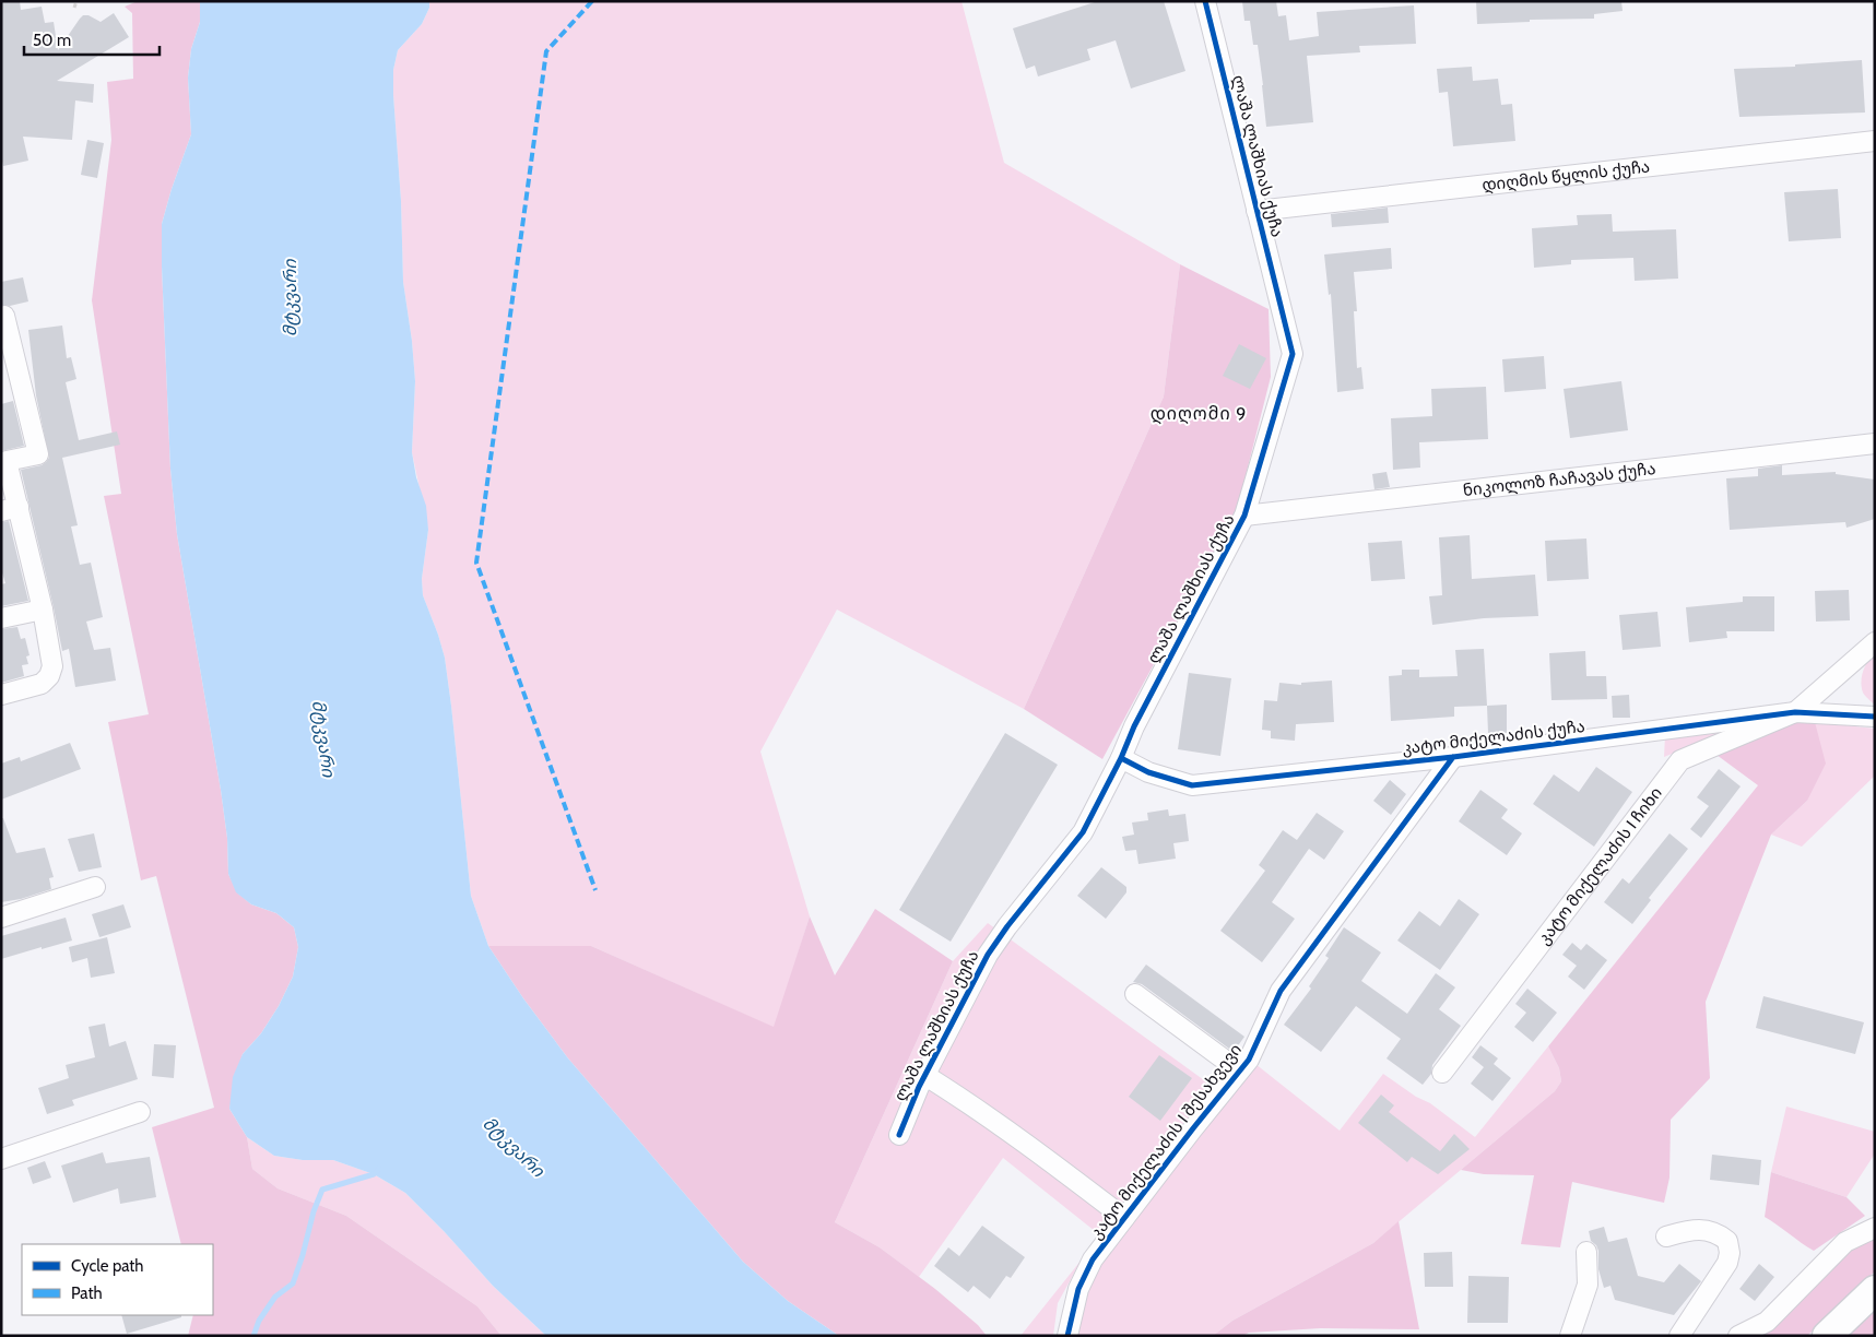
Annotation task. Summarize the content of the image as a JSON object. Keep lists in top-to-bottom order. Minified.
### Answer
{"streets":{"street":["ლაშა ლაშხიას ქუჩა","დიღმის წყლის ქუჩა","ნიკოლოზ ჩაჩავას ქუჩა","კატო მიქელაძის ქუჩა","კატო მიქელაძის I ჩიხი","კატო მიქელაძის I შესახვევი"]},"crossings":[["ლაშა ლაშხიას ქუჩა","დიღმის წყლის ქუჩა"],["ლაშა ლაშხიას ქუჩა","ნიკოლოზ ჩაჩავას ქუჩა"],["ლაშა ლაშხიას ქუჩა","კატო მიქელაძის ქუჩა"],["კატო მიქელაძის ქუჩა","კატო მიქელაძის I ჩიხი"],["კატო მიქელაძის ქუჩა","კატო მიქელაძის I შესახვევი"]],"districts":["დიღომი 9"],"water":["მტკვარი"],"legend":["Cycle path","Path"],"scale_bar":"50 m"}
